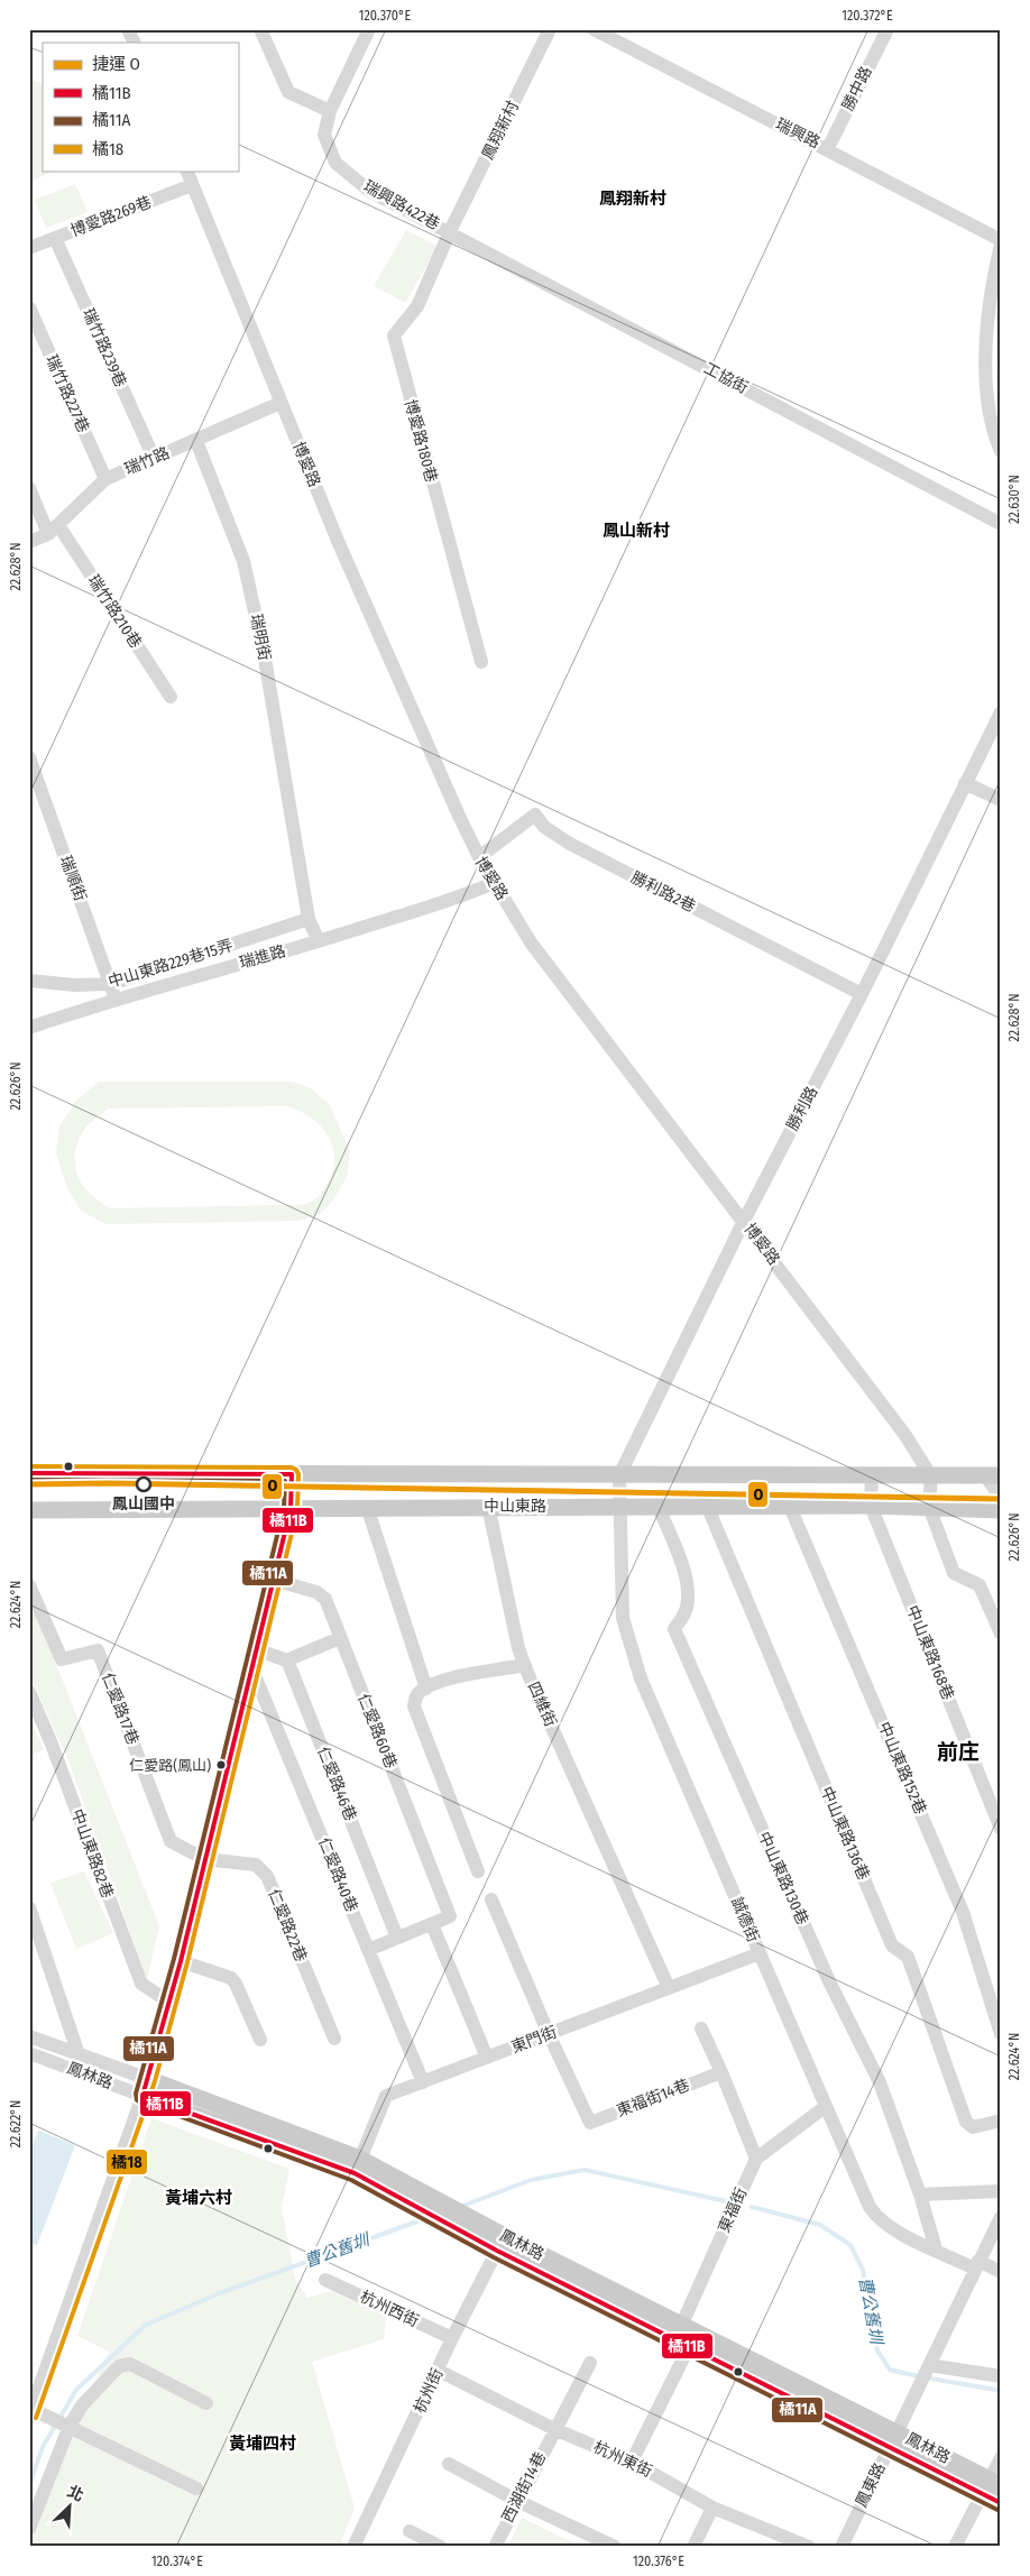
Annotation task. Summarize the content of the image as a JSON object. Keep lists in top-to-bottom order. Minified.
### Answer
{"streets":{"main road":["中山東路","鳳林路"],"street":["勝中路","鳳翔新村","瑞興路","瑞興路422巷","博愛路269巷","瑞竹路239巷","工協街","瑞竹路227巷","博愛路180巷","瑞竹路","博愛路","瑞竹路210巷","瑞明街","瑞順街","勝利路2巷","瑞進路","中山東路229巷15弄","勝利路","中山東路168巷","四維街","仁愛路17巷","仁愛路60巷","中山東路152巷","仁愛路46巷","中山東路136巷","中山東路82巷","仁愛路40巷","中山東路130巷","誠德街","仁愛路22巷","東門街","東福街14巷","東福街","杭州西街","杭州街","杭州東街","鳳東路","西湖街14巷"]},"crossings":[["勝中路","瑞興路"],["鳳翔新村","瑞興路422巷"],["鳳翔新村","工協街"],["鳳翔新村","博愛路180巷"],["瑞興路422巷","工協街"],["瑞興路422巷","博愛路180巷"],["博愛路269巷","瑞竹路239巷"],["博愛路269巷","博愛路"],["瑞竹路239巷","瑞竹路"],["工協街","博愛路180巷"],["瑞竹路227巷","瑞竹路"],["瑞竹路","博愛路"],["瑞竹路","瑞竹路210巷"],["瑞竹路","瑞明街"],["博愛路","勝利路2巷"],["博愛路","瑞進路"],["博愛路","勝利路"],["瑞明街","瑞進路"],["瑞明街","中山東路229巷15弄"],["瑞順街","瑞進路"],["瑞順街","中山東路229巷15弄"],["勝利路2巷","勝利路"],["勝利路","中山東路"],["勝利路","誠德街"],["中山東路","中山東路168巷"],["中山東路","中山東路152巷"],["中山東路","中山東路136巷"],["中山東路","中山東路130巷"],["中山東路","誠德街"],["四維街","東門街"],["仁愛路17巷","仁愛路22巷"],["仁愛路40巷","東門街"],["中山東路130巷","誠德街"],["誠德街","東門街"],["誠德街","東福街"],["東門街","鳳林路"],["東門街","東福街14巷"],["鳳林路","東福街"],["鳳林路","杭州街"],["鳳林路","鳳東路"],["東福街","杭州東街"],["杭州西街","杭州街"],["杭州街","杭州東街"],["杭州東街","西湖街14巷"]],"districts":["鳳翔新村","鳳山新村","前庄","黃埔六村","黃埔四村"],"water":["曹公舊圳"],"places":["鳳山國中","仁愛路(鳳山)"],"lines":["transit line 橘18","transit line 橘11B","transit line 橘11A","metro line O"],"legend":["捷運 O","橘11B","橘11A","橘18"],"north":"top right","coordinates":["120.370°E","120.372°E","22.630°N","22.628°N","22.626°N","22.624°N","22.622°N","120.374°E","120.376°E"]}
